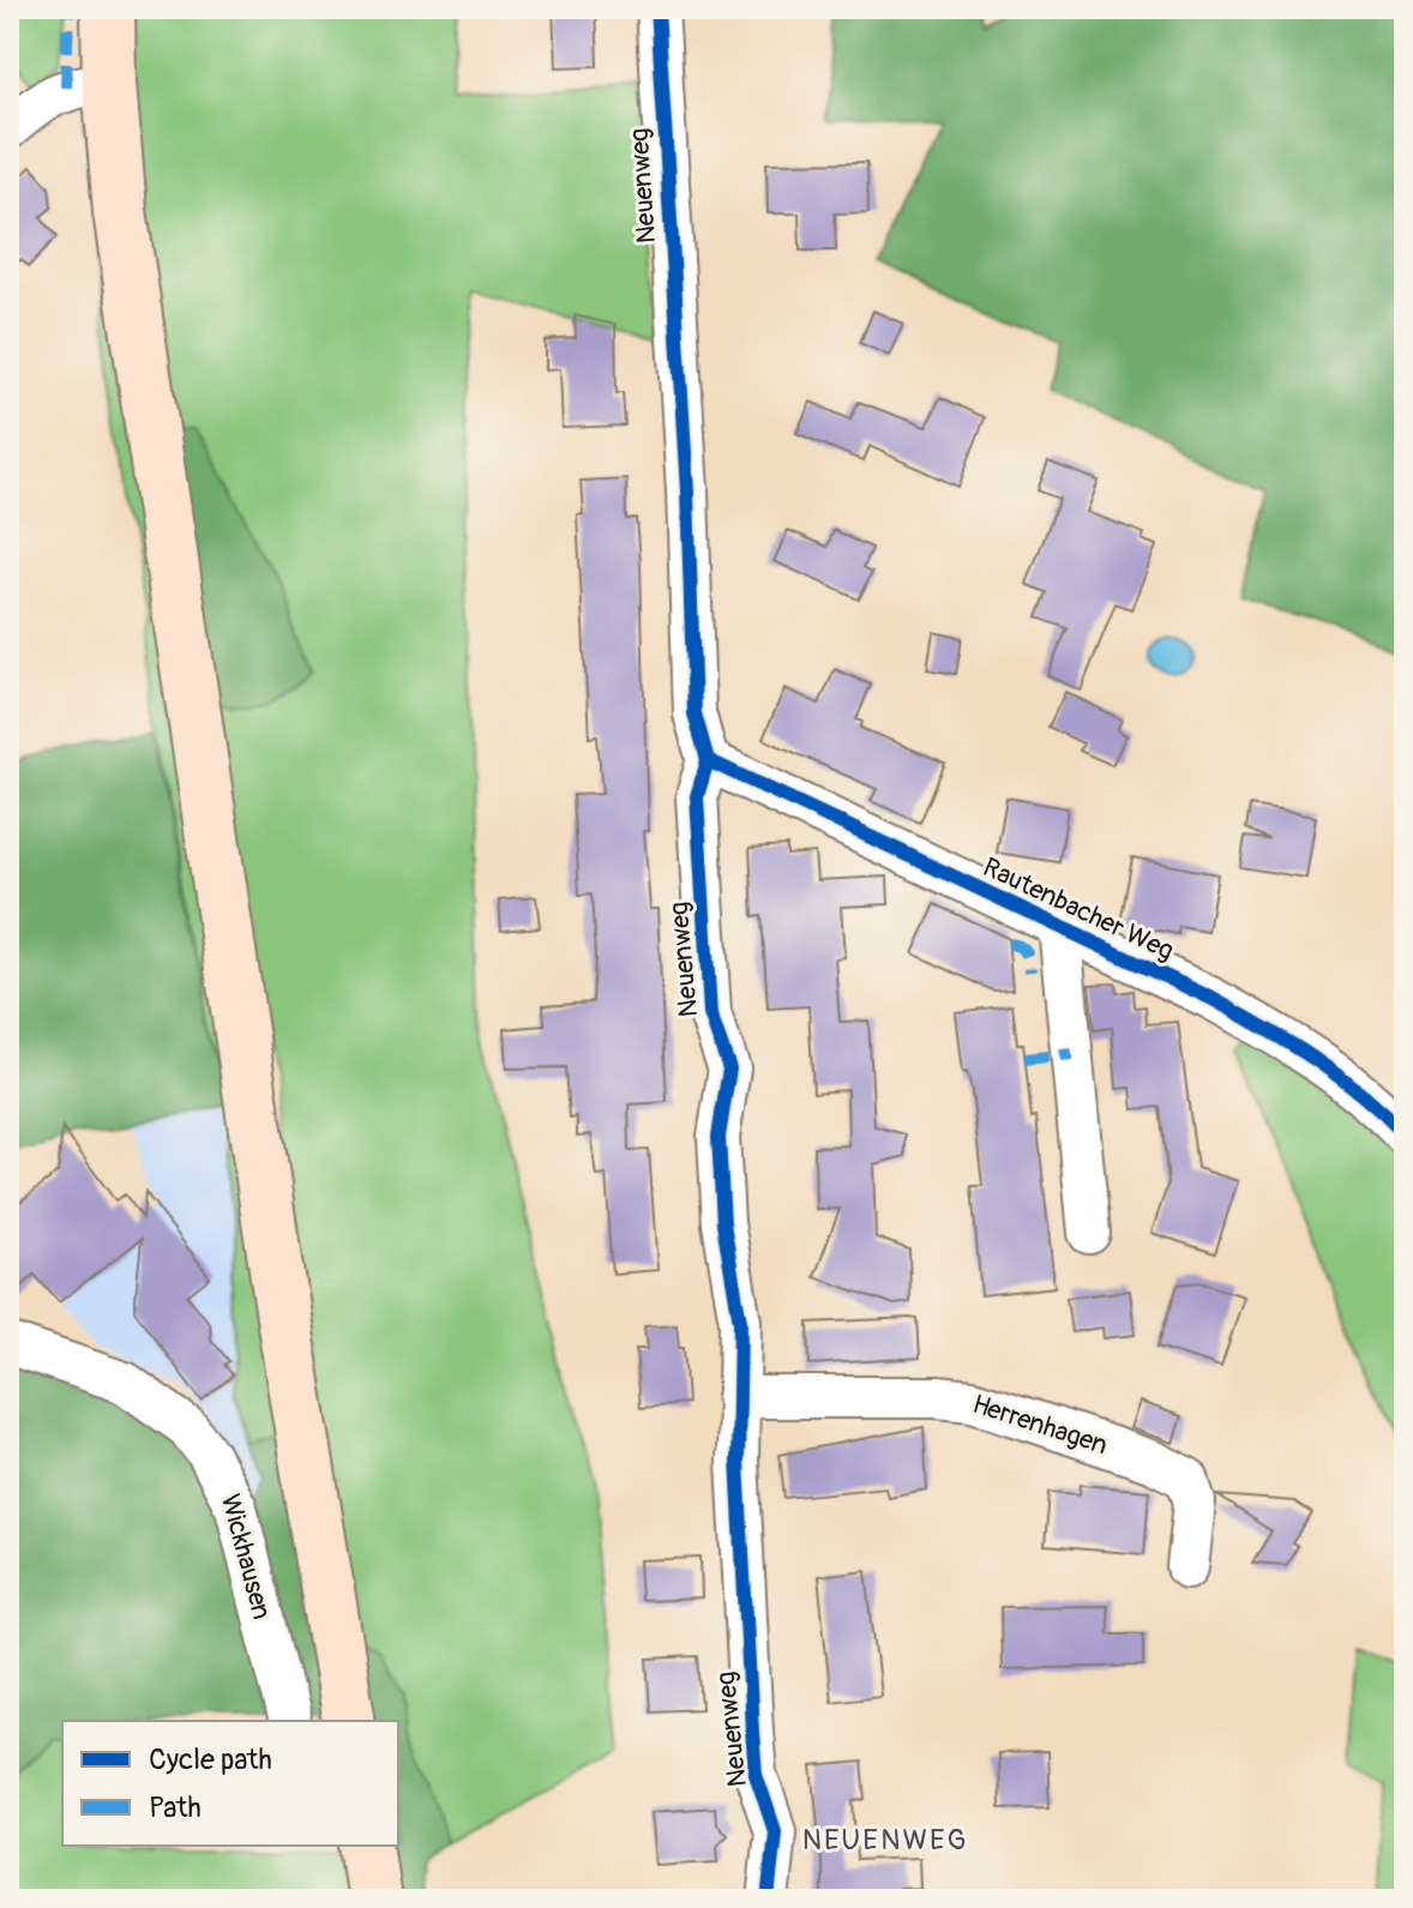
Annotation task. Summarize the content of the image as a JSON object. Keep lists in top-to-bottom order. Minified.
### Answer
{"streets":{"street":["Neuenweg","Rautenbacher Weg","Herrenhagen","Wickhausen"]},"crossings":[["Neuenweg","Rautenbacher Weg"],["Neuenweg","Herrenhagen"]],"districts":["NEUENWEG"],"legend":["Cycle path","Path"]}
